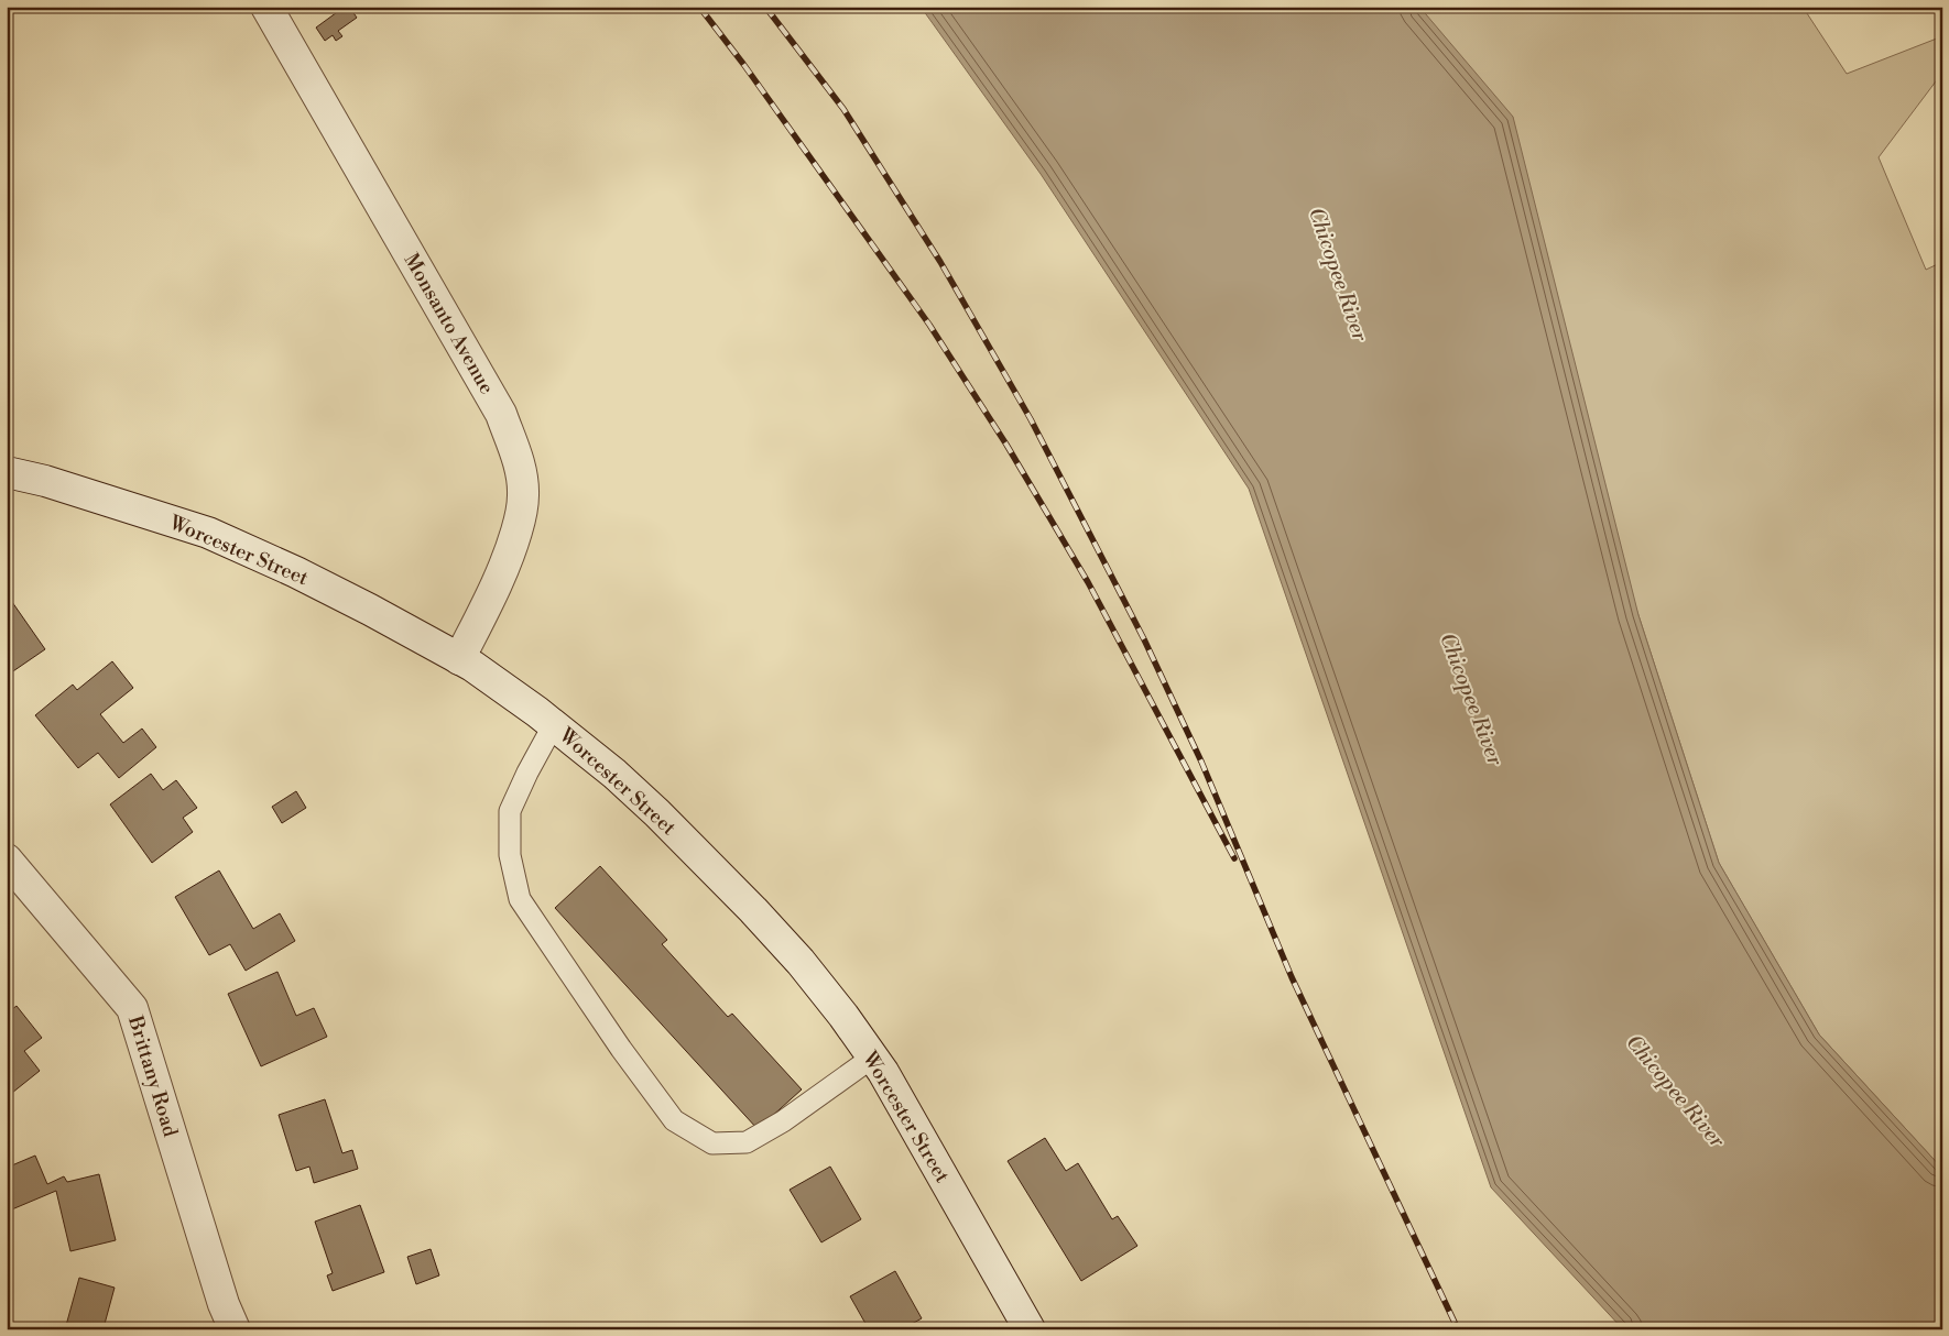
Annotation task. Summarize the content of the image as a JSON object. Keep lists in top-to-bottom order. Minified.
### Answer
{"streets":{"main road":["Monsanto Avenue","Worcester Street","Brittany Road"]},"crossings":[["Monsanto Avenue","Worcester Street"]],"water":["Chicopee River"]}
